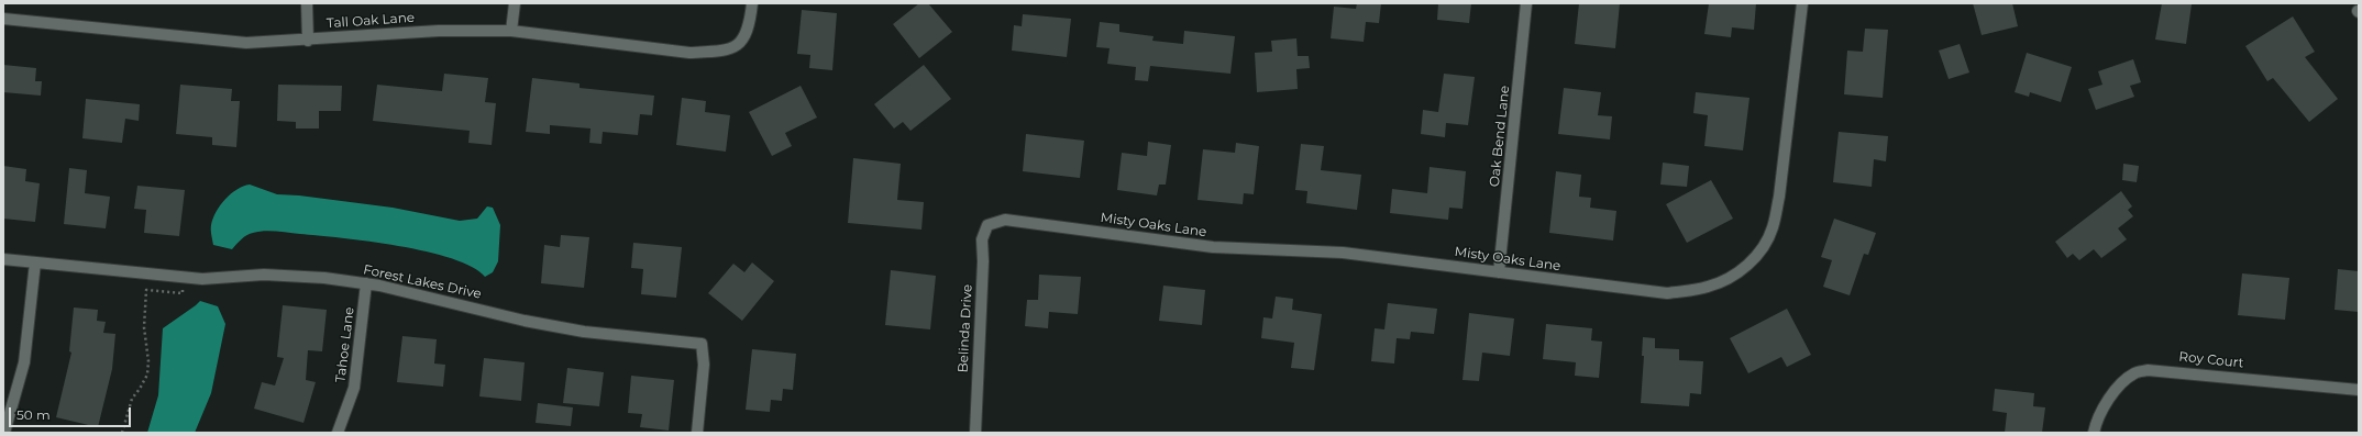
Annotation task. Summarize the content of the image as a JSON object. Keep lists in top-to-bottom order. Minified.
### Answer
{"streets":{"street":["Tall Oak Lane","Oak Bend Lane","Misty Oaks Lane","Forest Lakes Drive","Belinda Drive","Tahoe Lane","Roy Court"]},"crossings":[["Oak Bend Lane","Misty Oaks Lane"],["Misty Oaks Lane","Belinda Drive"],["Forest Lakes Drive","Tahoe Lane"]],"scale_bar":"50 m"}
